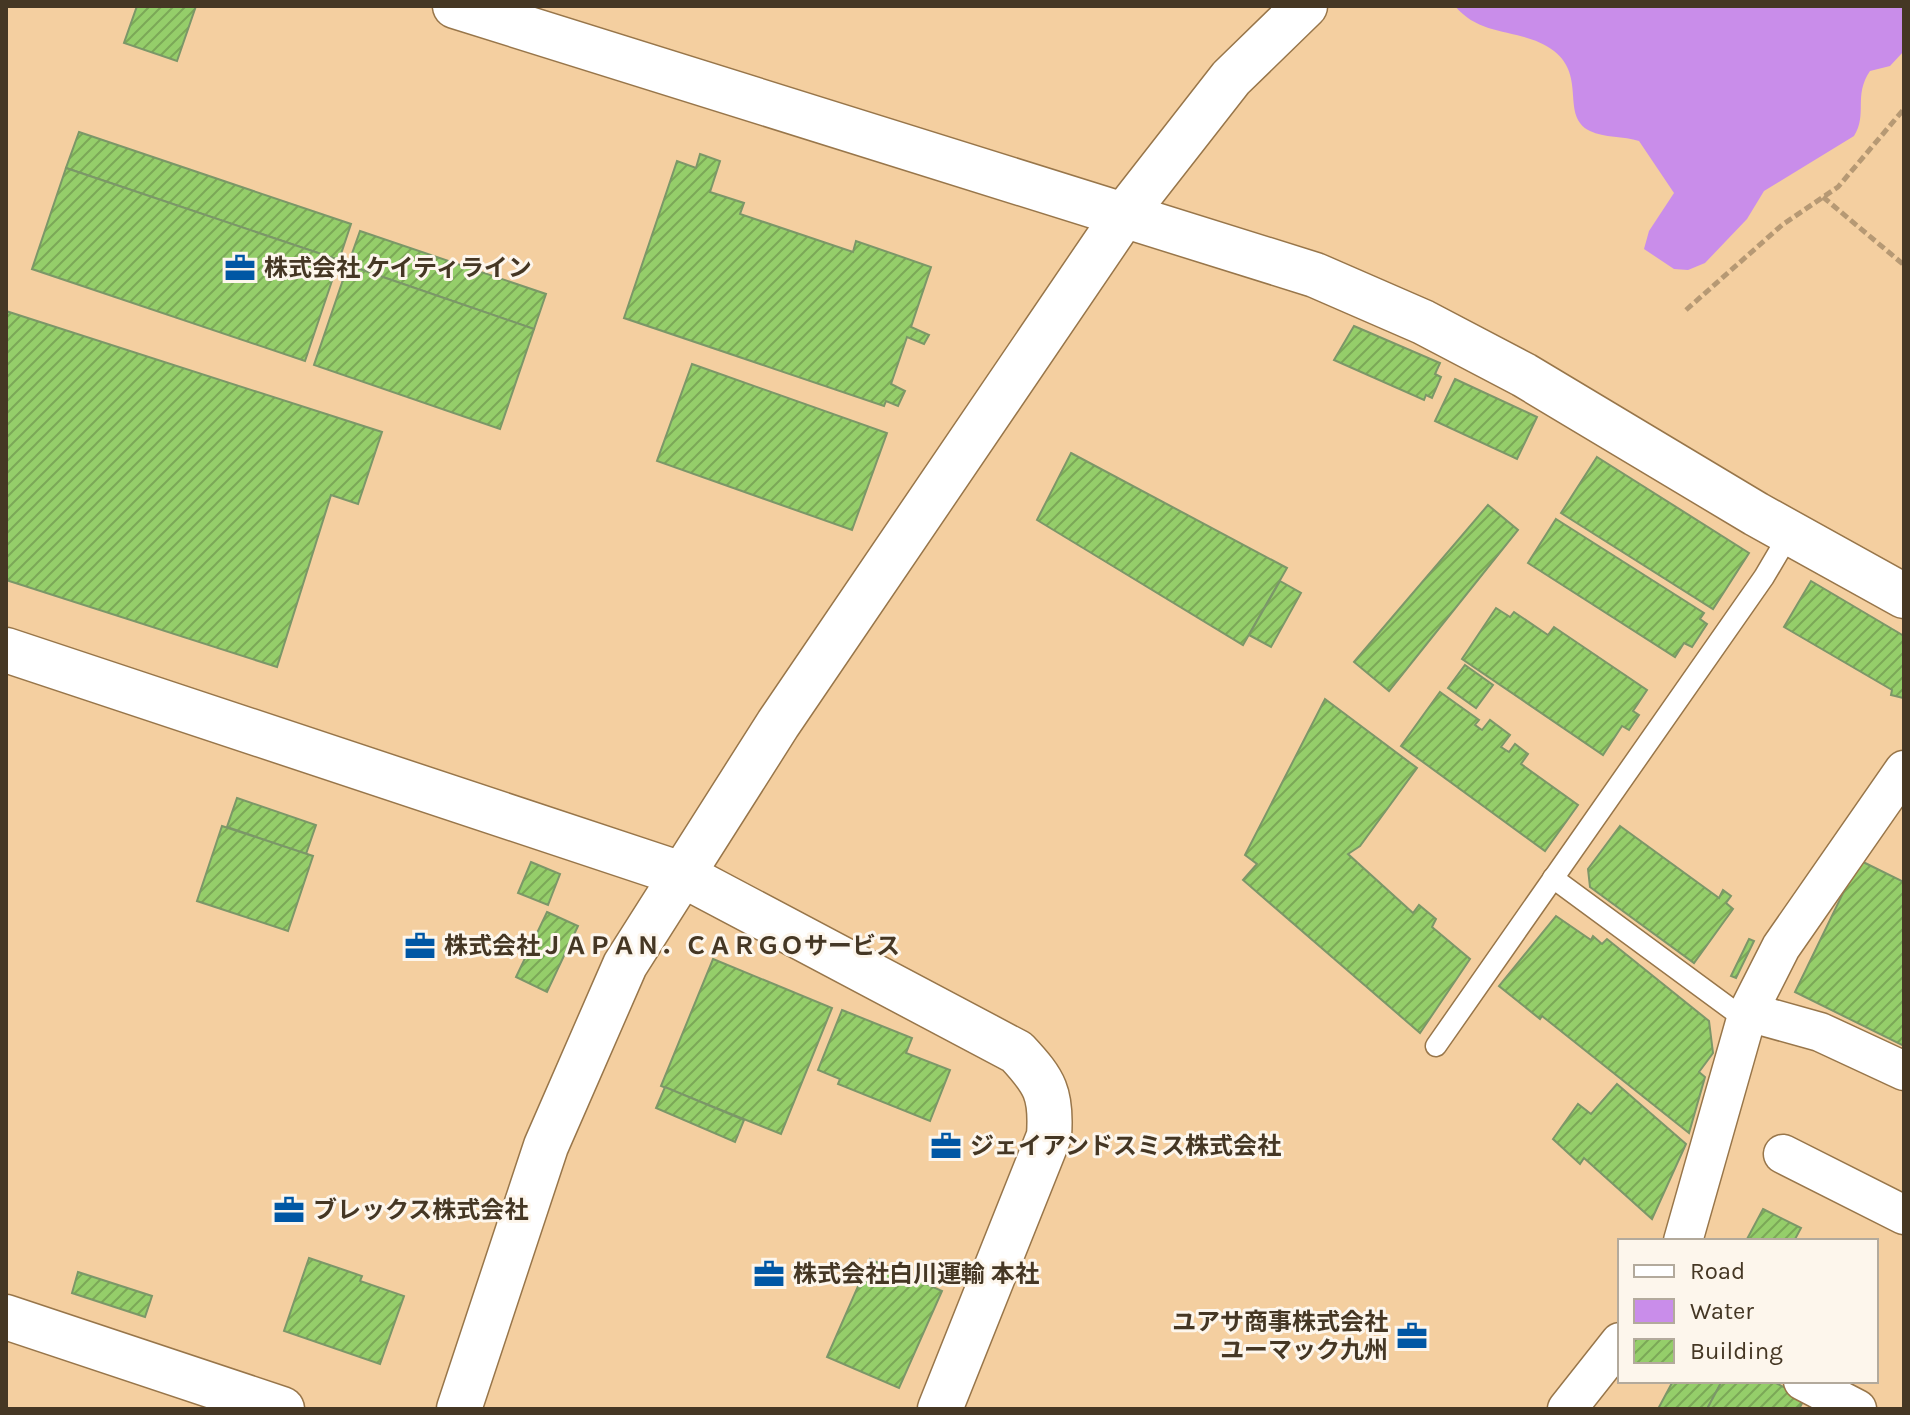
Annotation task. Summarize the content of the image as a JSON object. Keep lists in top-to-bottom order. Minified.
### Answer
{"places":{"office":["株式会社 ケイティライン","株式会社ＪＡＰＡＮ．ＣＡＲＧＯサービス","ジェイアンドスミス株式会社","ブレックス株式会社","株式会社白川運輸 本社","ユアサ商事株式会社 ユーマック九州"]},"legend":["Road","Water","Building"]}
